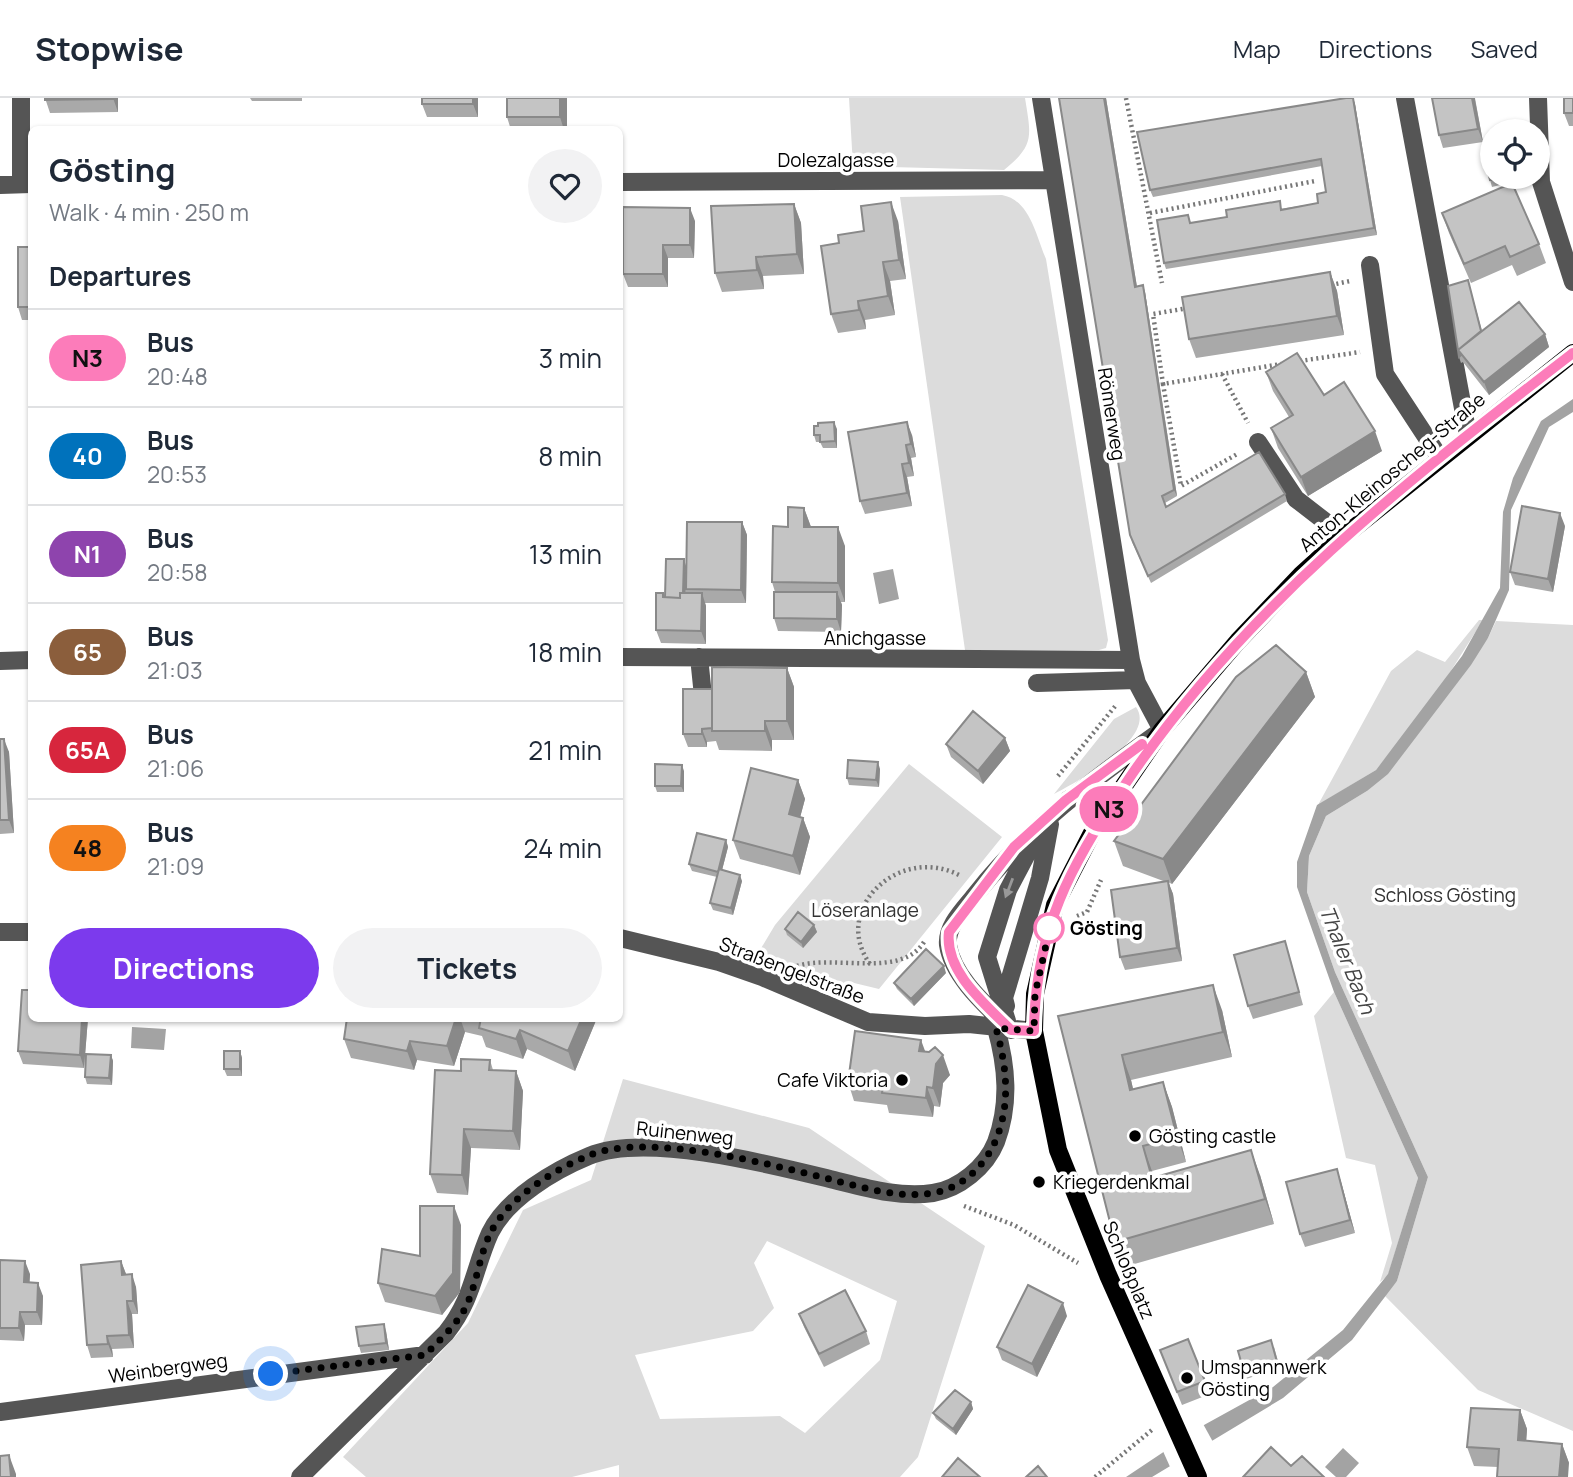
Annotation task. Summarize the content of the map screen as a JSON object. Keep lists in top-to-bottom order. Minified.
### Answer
{"streets":{"main road":["Anton-Kleinoscheg-Straße","Schloßplatz"],"street":["Dolezalgasse","Römerweg","Anichgasse","Straßengelstraße","Ruinenweg","Weinbergweg"]},"crossings":[["Dolezalgasse","Römerweg"],["Römerweg","Anton-Kleinoscheg-Straße"],["Römerweg","Anichgasse"],["Anton-Kleinoscheg-Straße","Straßengelstraße"],["Anton-Kleinoscheg-Straße","Schloßplatz"],["Straßengelstraße","Ruinenweg"],["Straßengelstraße","Schloßplatz"],["Ruinenweg","Weinbergweg"]],"water":["Thaler Bach"],"parks":["Schloss Gösting","Löseranlage"],"places":["Gösting","Cafe Viktoria","Gösting castle","Kriegerdenkmal","Umspannwerk Gösting"],"lines":["bus line N3"],"page":{"header":"Stopwise","nav":["Map","Directions","Saved"],"on_map":"N3","heading":[["Gösting","Walk · 4 min · 250 m"],"Departures"],"list":[{"mark":"N3","name":"Bus","note":"20:48","value":"3 min"},{"mark":"40","name":"Bus","note":"20:53","value":"8 min"},{"mark":"N1","name":"Bus","note":"20:58","value":"13 min"},{"mark":"65","name":"Bus","note":"21:03","value":"18 min"},{"mark":"65A","name":"Bus","note":"21:06","value":"21 min"},{"mark":"48","name":"Bus","note":"21:09","value":"24 min"}],"buttons":["Directions","Tickets"]}}
